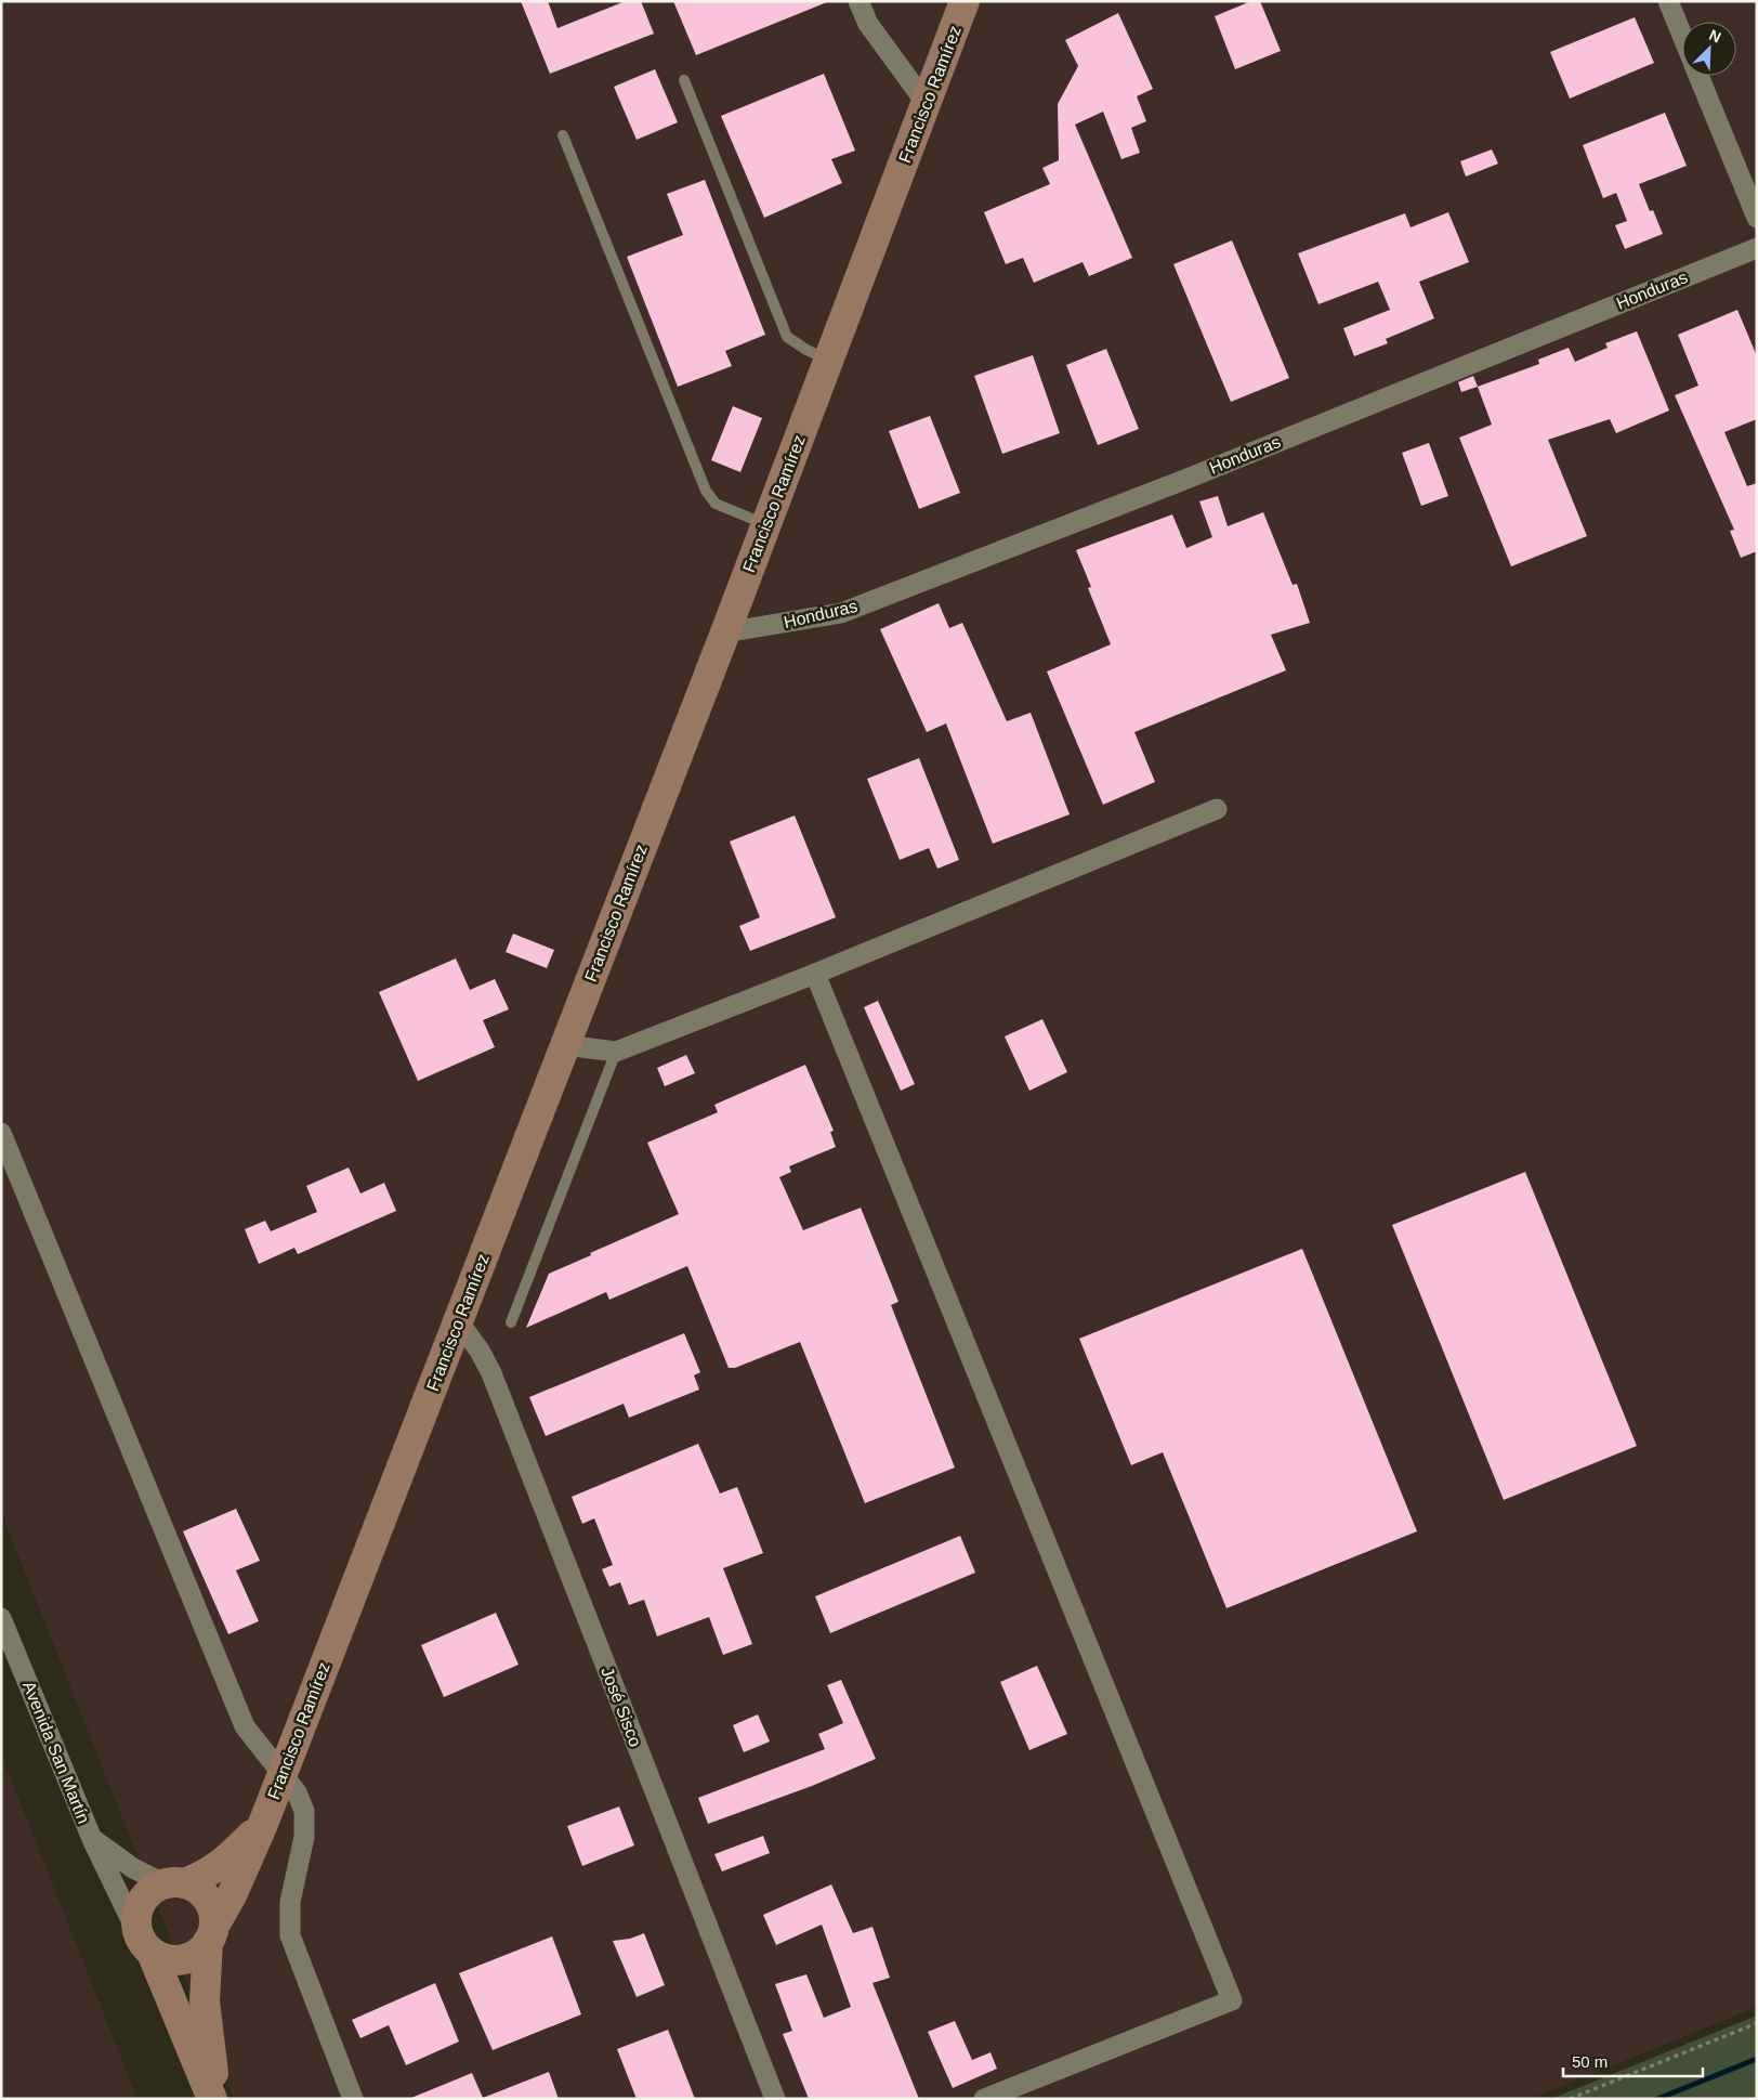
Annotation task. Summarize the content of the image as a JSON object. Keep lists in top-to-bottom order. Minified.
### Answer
{"streets":{"street":["Francisco Ramírez","Honduras","José Sisco","Avenida San Martín"]},"crossings":[["Francisco Ramírez","Honduras"],["Francisco Ramírez","José Sisco"],["Francisco Ramírez","Avenida San Martín"]],"scale_bar":"50 m","north":"top right"}
